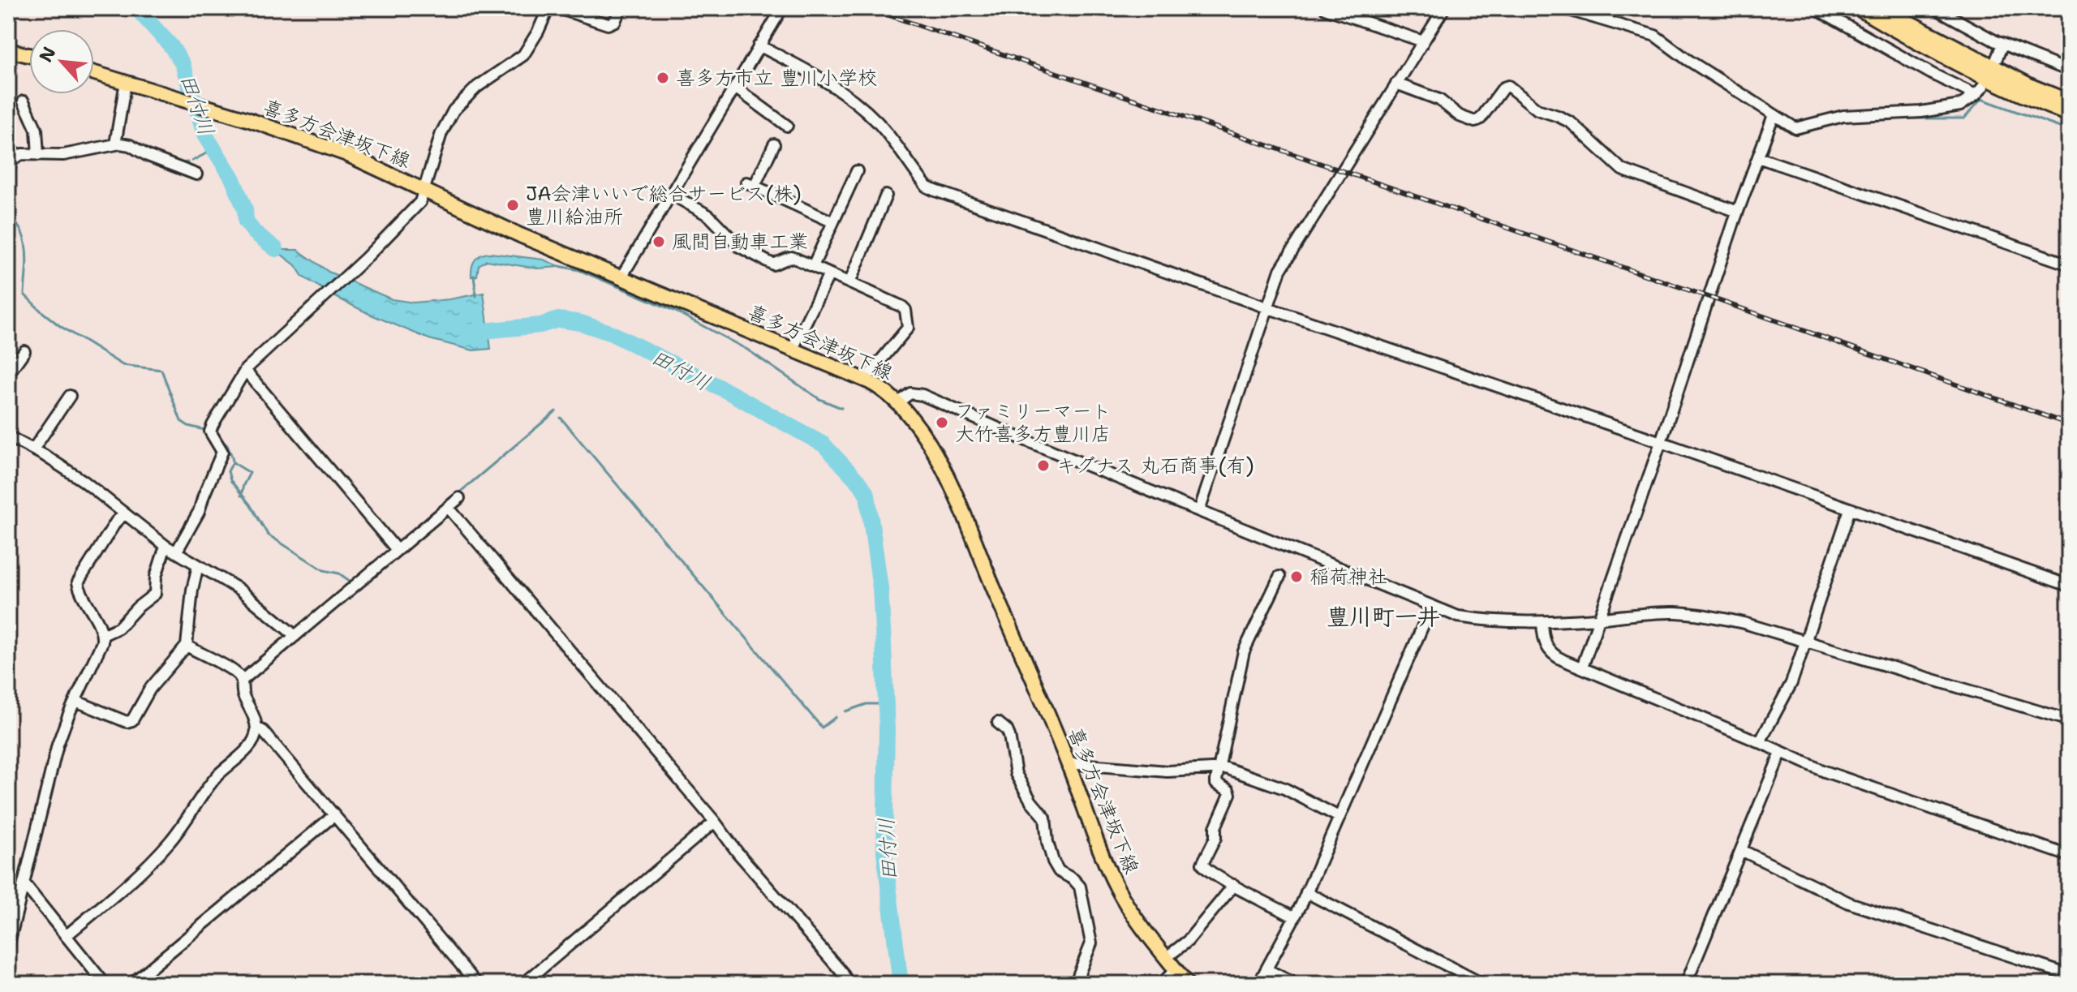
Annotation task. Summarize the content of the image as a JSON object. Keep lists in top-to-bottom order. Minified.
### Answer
{"streets":{"main road":["喜多方会津坂下線"]},"districts":["豊川町一井"],"water":["田付川"],"places":["喜多方市立 豊川小学校","JA会津いいで総合サービス(株) 豊川給油所","風間自動車工業","ファミリーマート 大竹喜多方豊川店","キグナス 丸石商事(有)","稲荷神社"],"north":"top left"}
